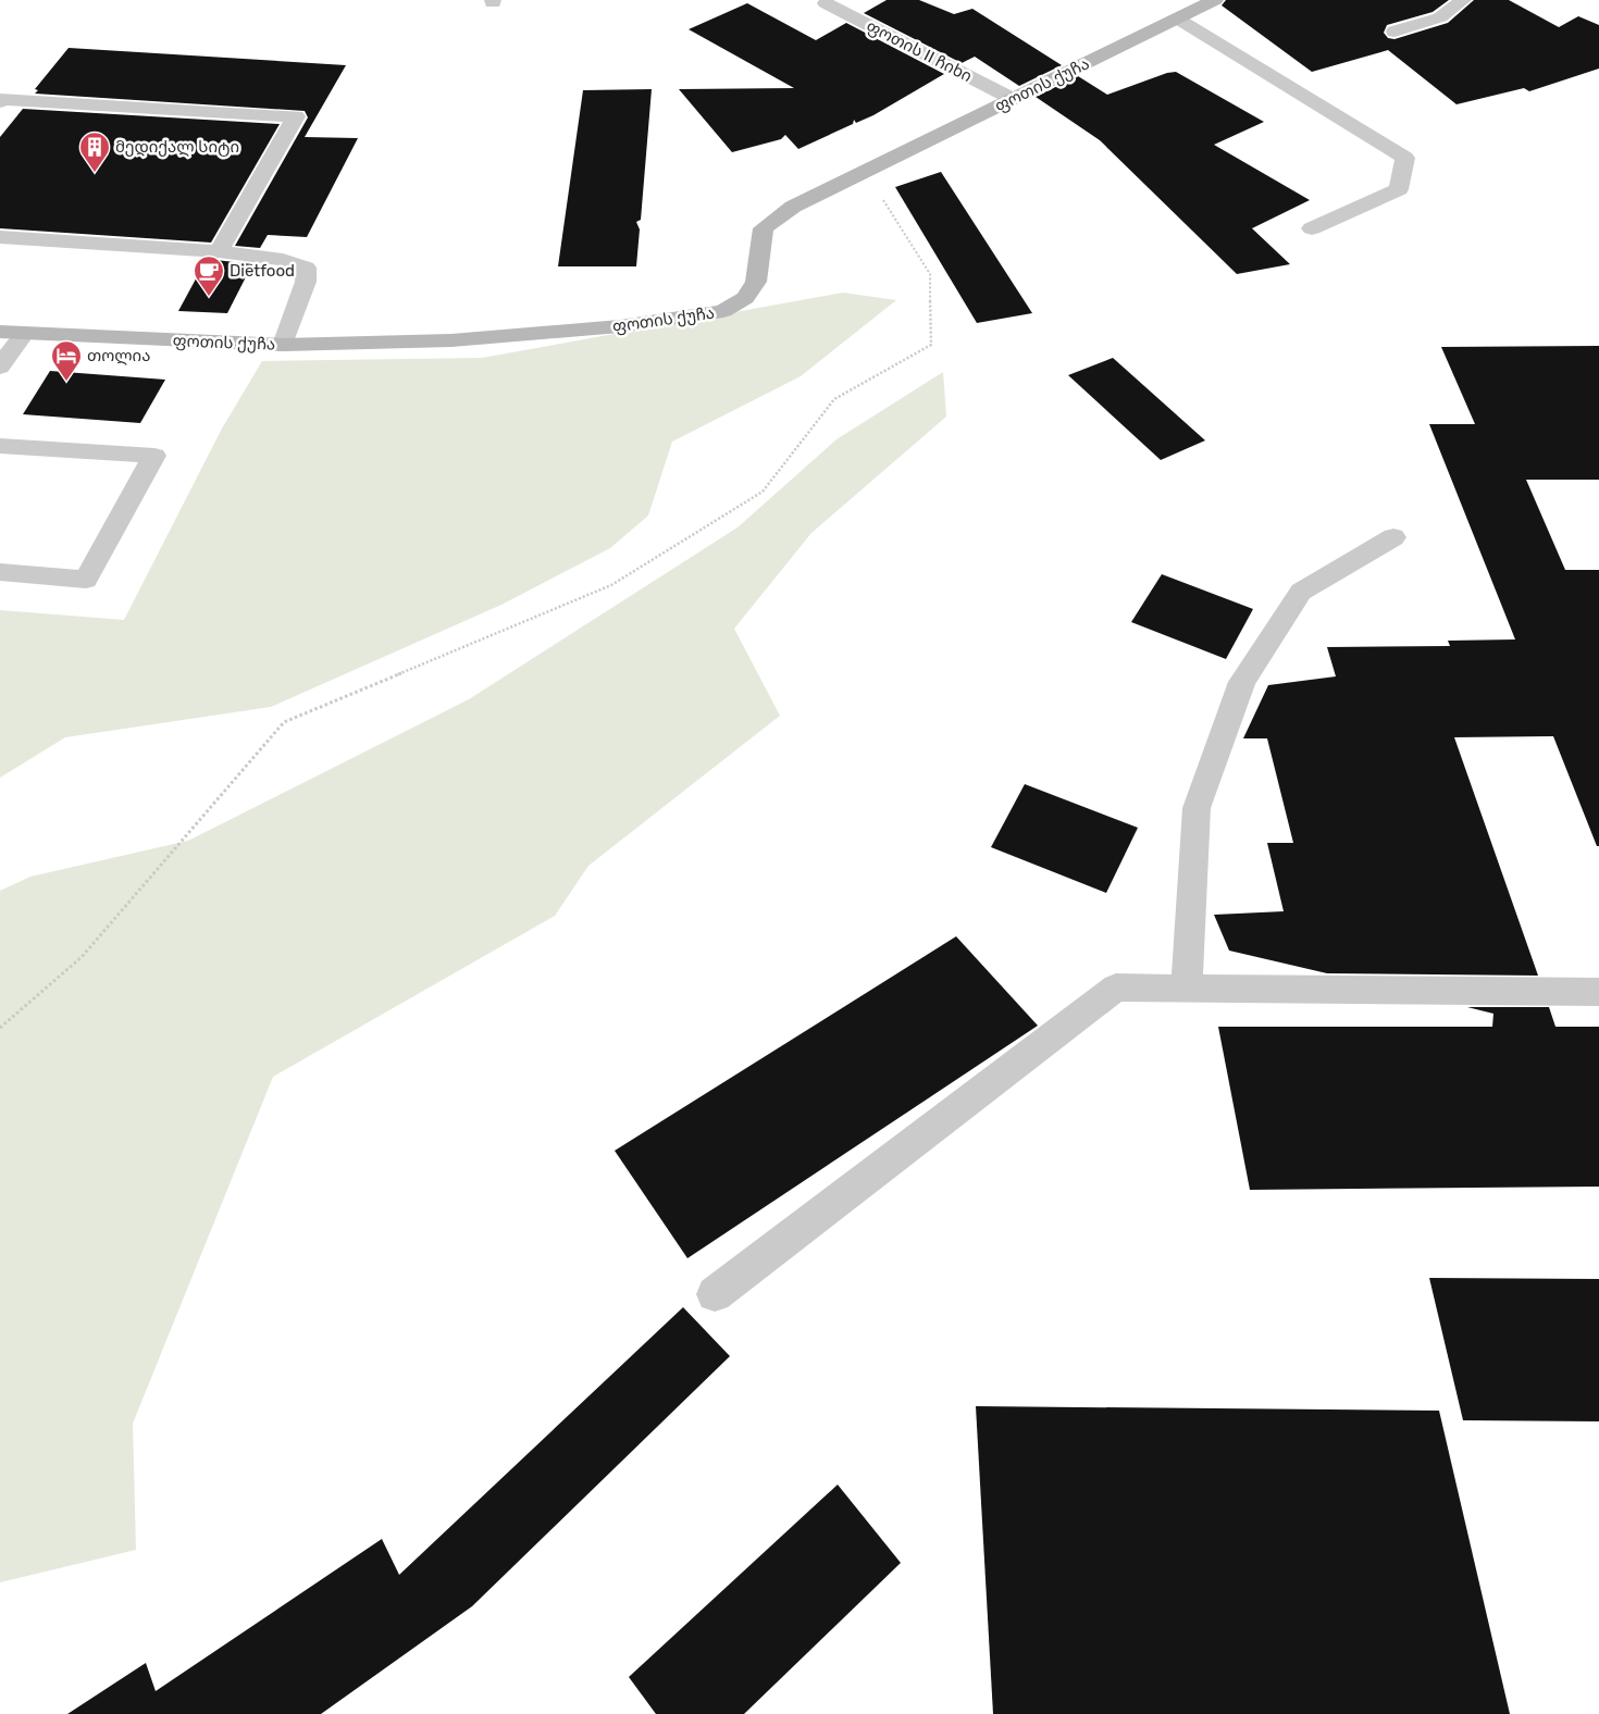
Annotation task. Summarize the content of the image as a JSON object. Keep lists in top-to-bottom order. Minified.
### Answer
{"streets":{"street":["ფოთის II ჩიხი","ფოთის ქუჩა"]},"crossings":[["ფოთის II ჩიხი","ფოთის ქუჩა"]],"places":{"building":["მედიქალ სიტი"],"cafe":["Dietfood"],"hotel":["თოლია"]}}
